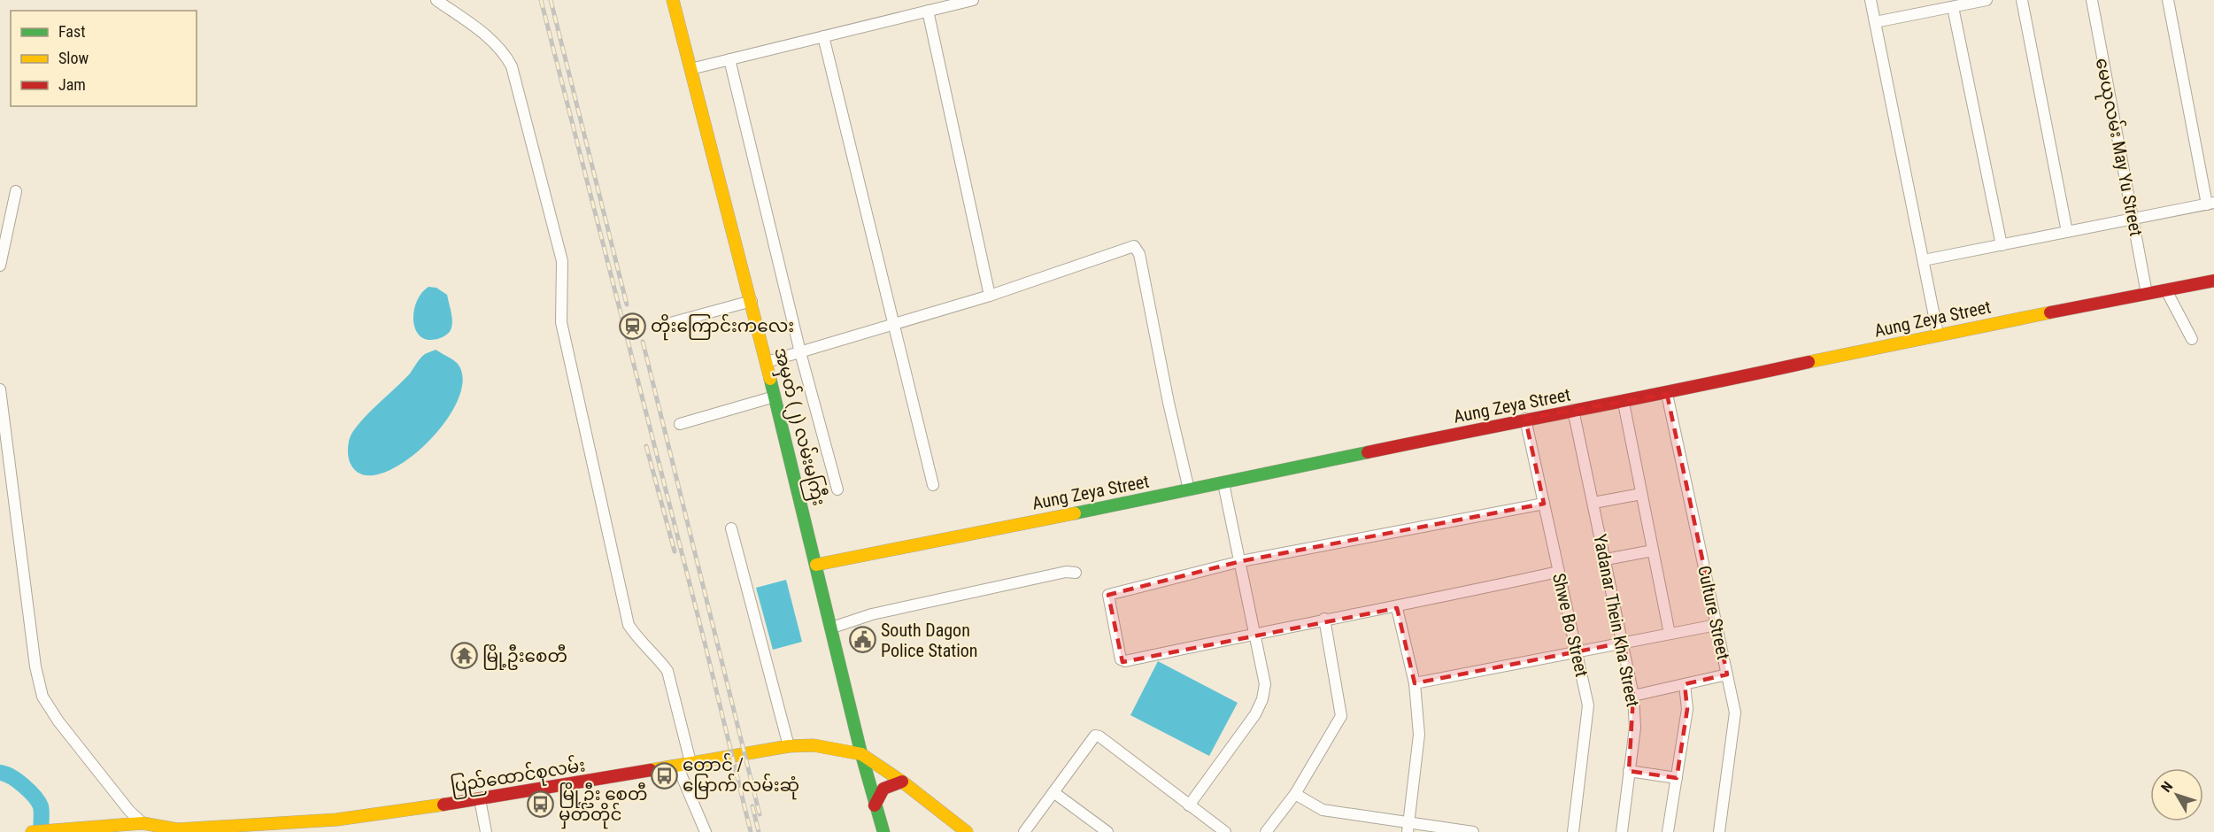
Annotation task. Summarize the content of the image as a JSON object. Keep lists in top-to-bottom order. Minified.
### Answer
{"streets":{"main road":["Aung Zeya Street","အမှတ် (၂) လမ်းမကြီး","ပြည်ထောင်စုလမ်း"],"street":["မေယုလမ်း May Yu Street","Culture Street","Yadanar Thein Kha Street","Shwe Bo Street"]},"crossings":[["မေယုလမ်း May Yu Street","Aung Zeya Street"],["Aung Zeya Street","အမှတ် (၂) လမ်းမကြီး"],["Aung Zeya Street","Culture Street"],["Aung Zeya Street","Yadanar Thein Kha Street"],["Aung Zeya Street","Shwe Bo Street"],["အမှတ် (၂) လမ်းမကြီး","ပြည်ထောင်စုလမ်း"]],"places":{"station":["တိုးကြောင်းကလေး"],"public building":["South Dagon Police Station"],"temple":["မြို့ဦးစေတီ"],"bus stop":["တောင် / မြောက် လမ်းဆုံ","မြို့ဦး စေတီ မှတ်တိုင်"]},"legend":["Fast","Slow","Jam"],"north":"top left"}
